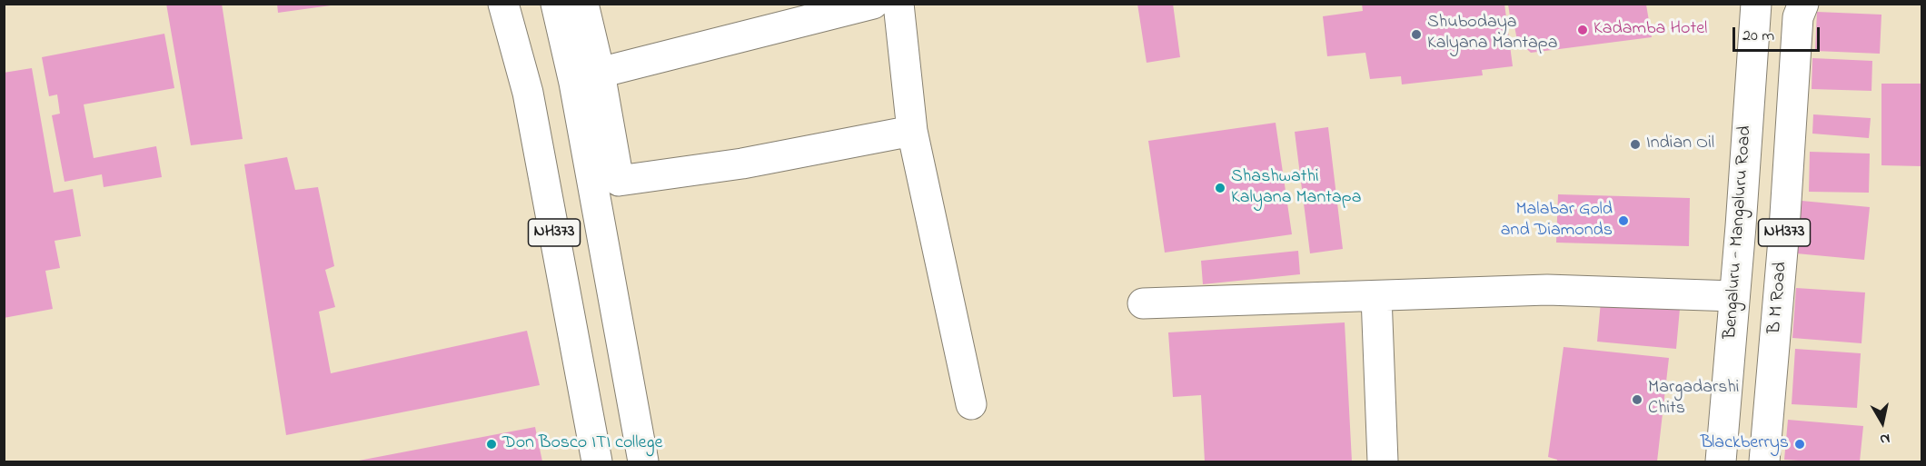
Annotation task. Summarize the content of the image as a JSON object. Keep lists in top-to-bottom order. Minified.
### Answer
{"streets":{"main road":["NH373","Bengaluru - Mangaluru Road","B M Road"]},"places":["Kadamba Hotel","Shubodaya Kalyana Mantapa","Indian Oil","Shashwathi Kalyana Mantapa","Malabar Gold and Diamonds","Margadarshi Chits","Don Bosco ITI college","Blackberrys"],"scale_bar":"20 m","north":"bottom"}
